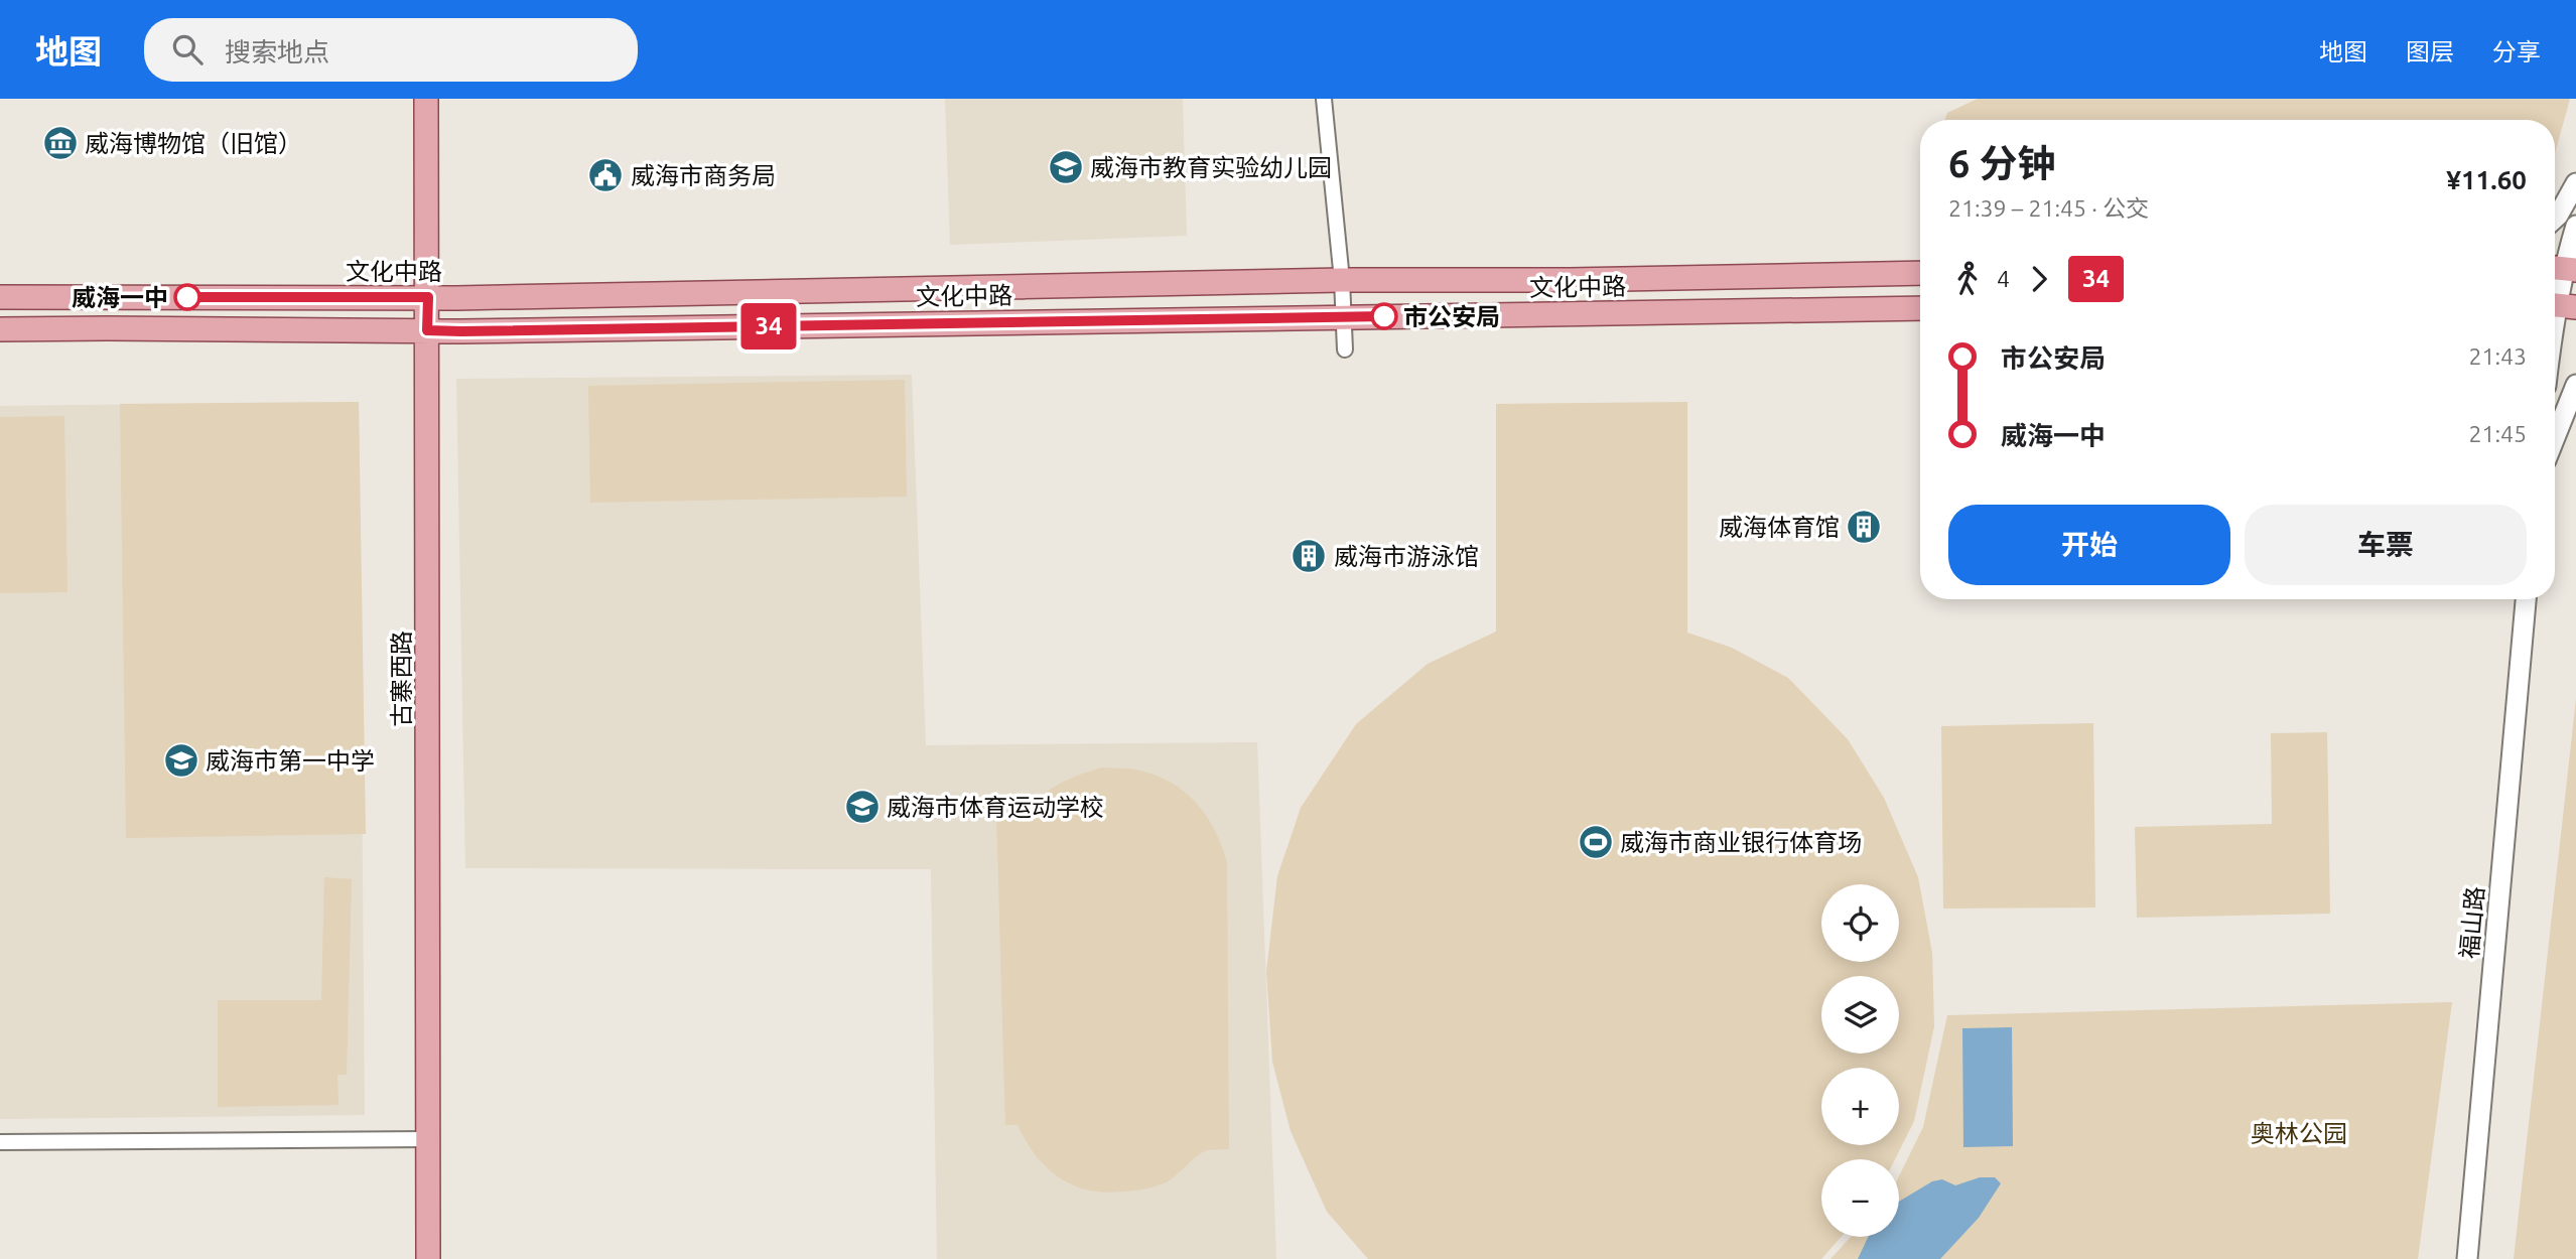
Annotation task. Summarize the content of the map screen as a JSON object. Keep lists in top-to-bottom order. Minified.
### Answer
{"streets":{"main road":["文化中路","古寨西路","福山路"]},"crossings":[["文化中路","古寨西路"]],"parks":["奥林公园"],"places":{"museum":["威海博物馆（旧馆）"],"school or university":["威海市教育实验幼儿园","威海市第一中学","威海市体育运动学校"],"public building":["威海市商务局"],"other":["威海一中","市公安局"],"building":["威海体育馆","威海市游泳馆"],"sports":["威海市商业银行体育场"]},"lines":["bus line 34"],"page":{"header":"地图","search":"搜索地点","nav":["地图","图层","分享"],"on_map":"34","heading":["6 分钟","21:39 – 21:45 · 公交","¥11.60"],"legs":["4","34"],"list":[{"name":"市公安局","value":"21:43"},{"name":"威海一中","value":"21:45"}],"buttons":["开始","车票"],"map_buttons":["+","−"]}}
